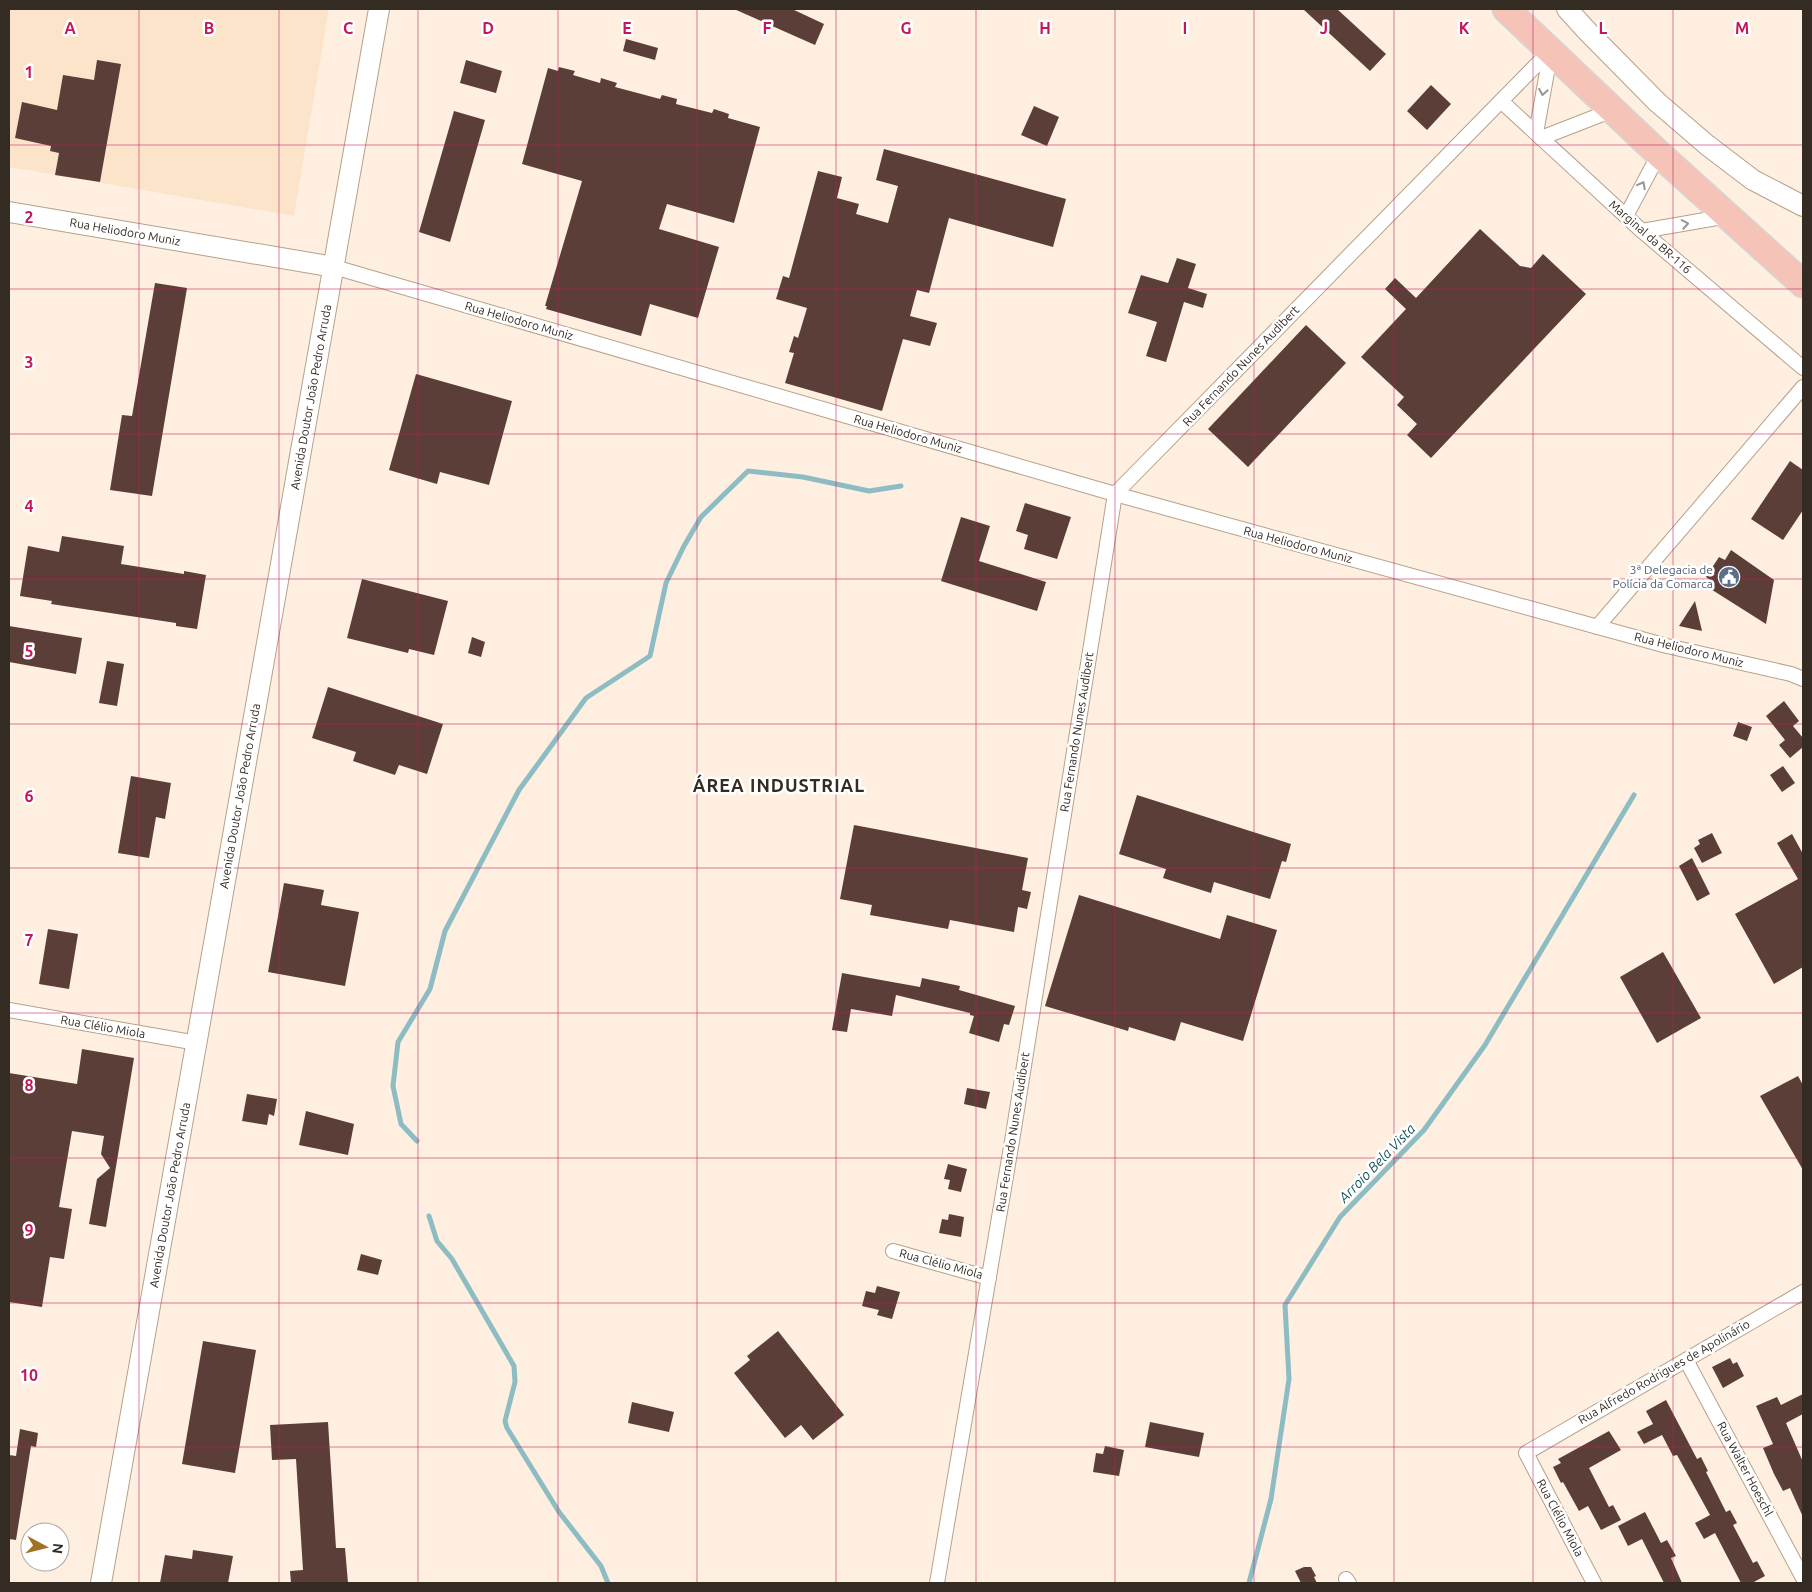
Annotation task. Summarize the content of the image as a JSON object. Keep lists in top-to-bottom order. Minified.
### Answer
{"streets":{"main road":["Rua Heliodoro Muniz","Avenida Doutor João Pedro Arruda"],"street":["Marginal da BR-116","Rua Fernando Nunes Audibert","Rua Clélio Miola","Rua Alfredo Rodrigues de Apolinário","Rua Walter Hoeschl"]},"crossings":[["Rua Heliodoro Muniz","Rua Fernando Nunes Audibert"],["Rua Heliodoro Muniz","Avenida Doutor João Pedro Arruda"],["Marginal da BR-116","Rua Fernando Nunes Audibert"],["Rua Fernando Nunes Audibert","Rua Clélio Miola"],["Avenida Doutor João Pedro Arruda","Rua Clélio Miola"],["Rua Clélio Miola","Rua Alfredo Rodrigues de Apolinário"],["Rua Alfredo Rodrigues de Apolinário","Rua Walter Hoeschl"]],"districts":["ÁREA INDUSTRIAL"],"water":["Arroio Bela Vista"],"places":{"public building":["3ª Delegacia de Polícia da Comarca"]},"north":"right","grid":{"columns":["A","B","C","D","E","F","G","H","I","J","K","L","M"],"rows":["1","2","3","4","5","6","7","8","9","10"]}}
